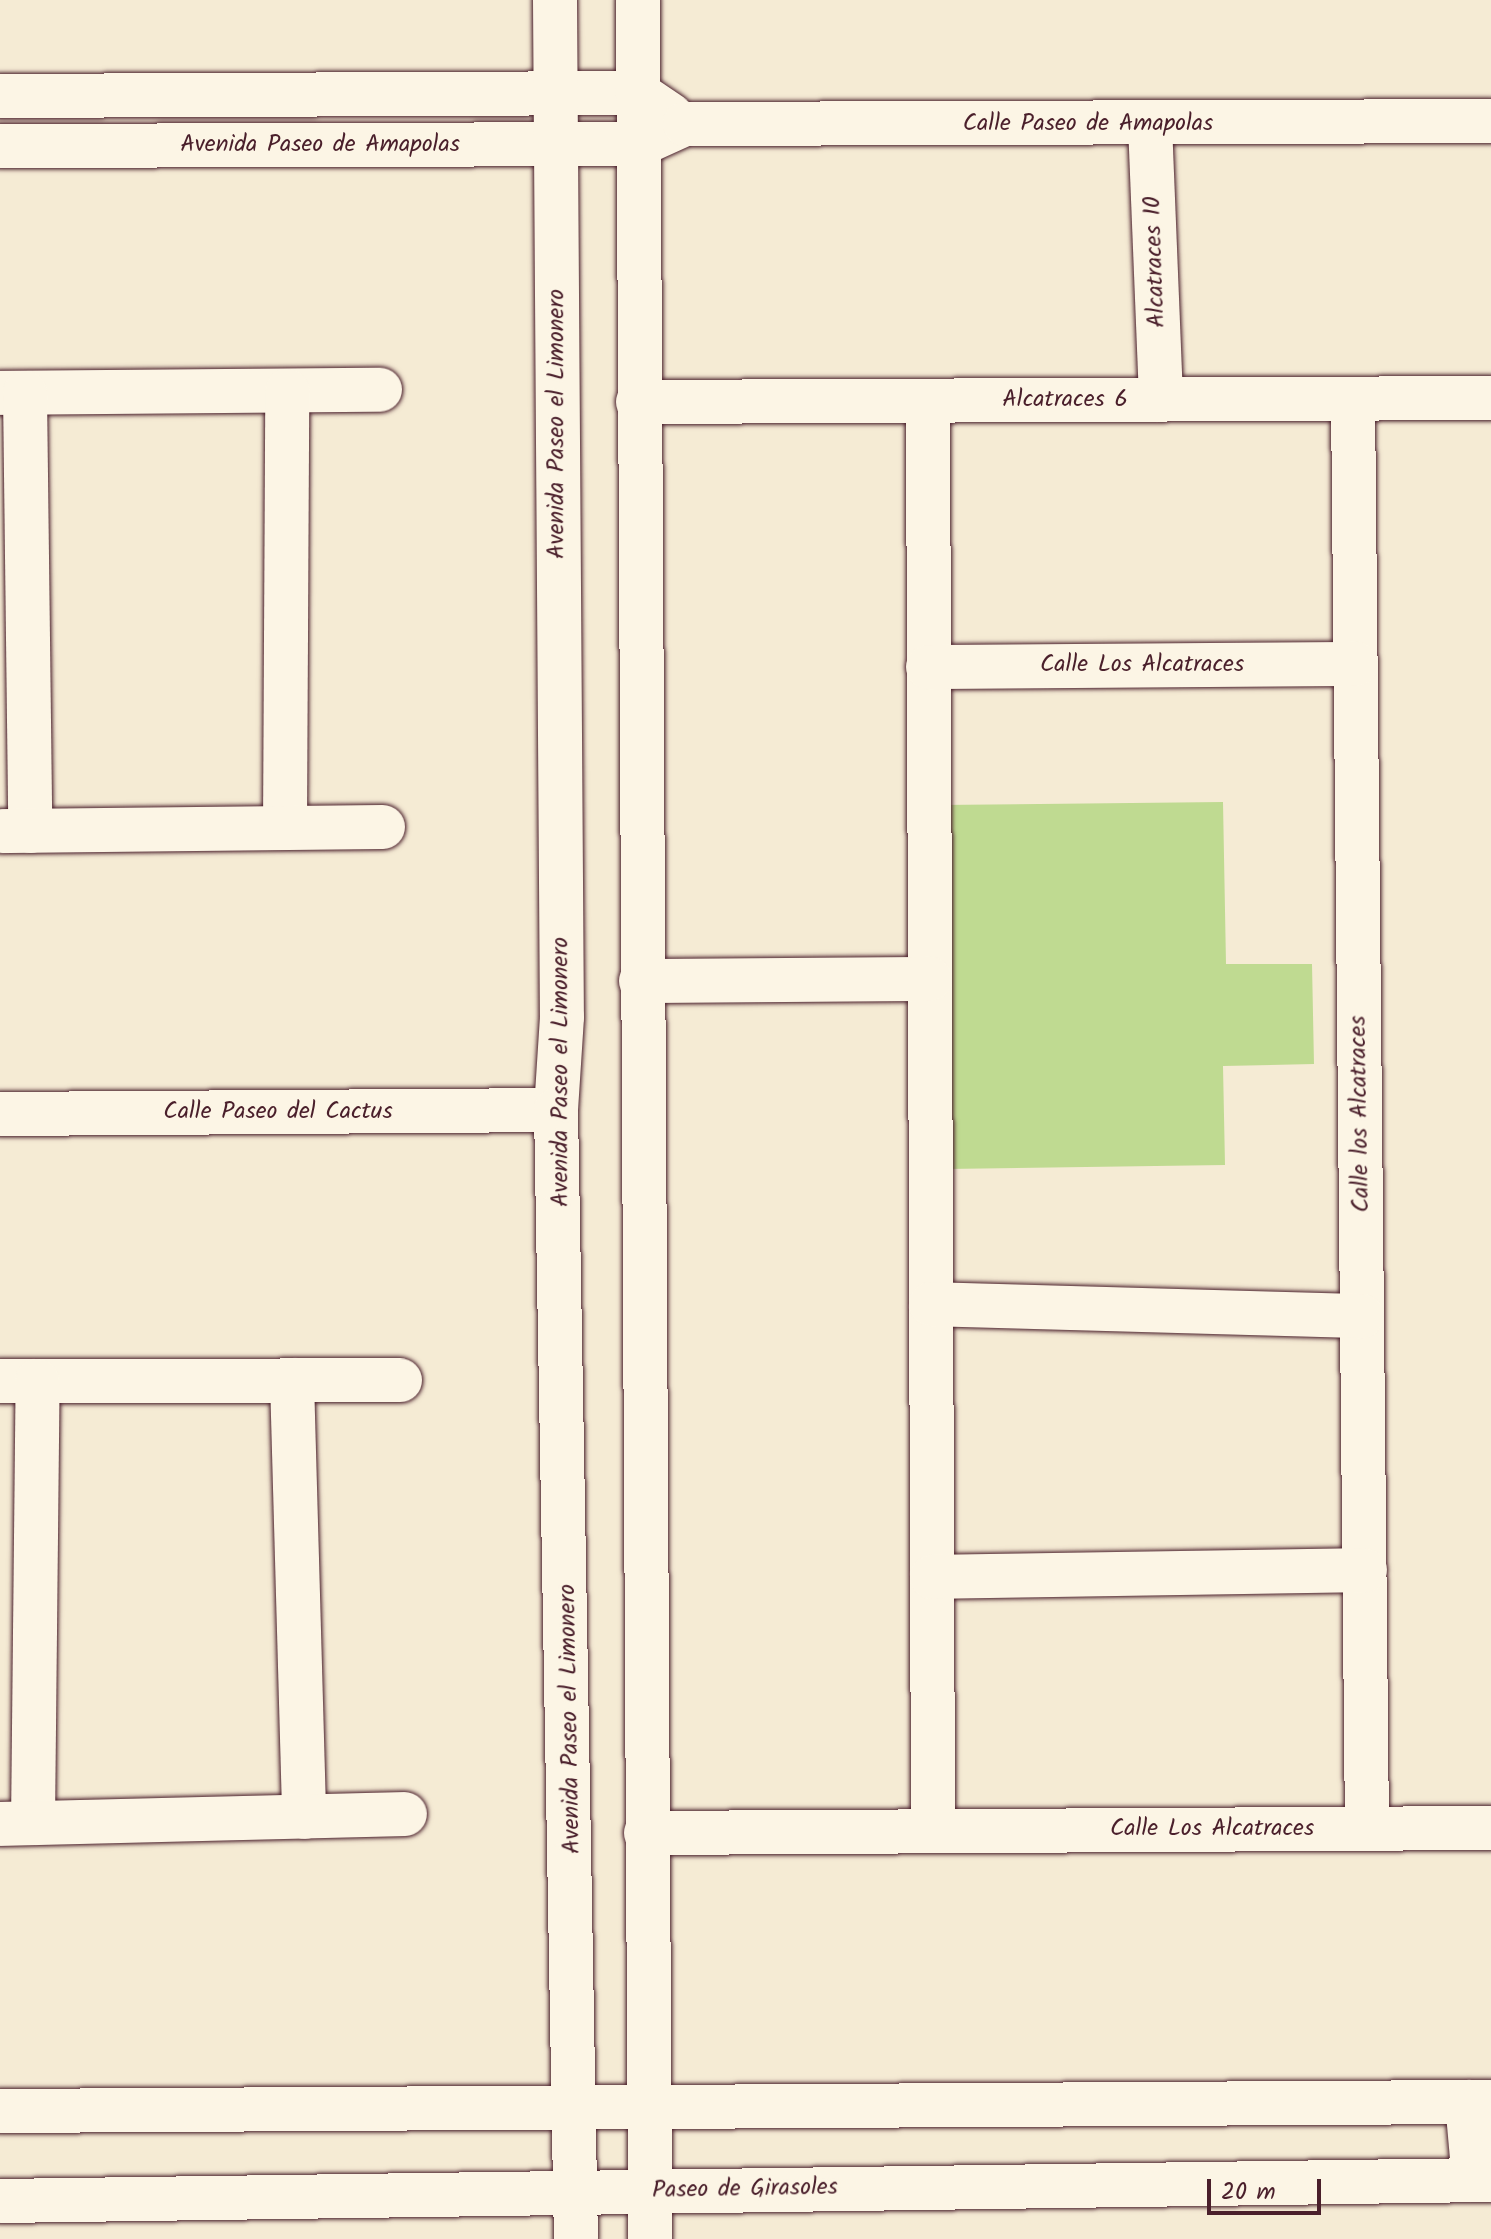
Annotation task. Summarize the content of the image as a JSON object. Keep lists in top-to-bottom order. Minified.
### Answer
{"streets":{"street":["Calle Paseo de Amapolas","Avenida Paseo de Amapolas","Alcatraces 10","Alcatraces 6","Avenida Paseo el Limonero","Calle Los Alcatraces","Calle Paseo del Cactus","Calle los Alcatraces","Paseo de Girasoles"]},"crossings":[["Calle Paseo de Amapolas","Avenida Paseo de Amapolas"],["Calle Paseo de Amapolas","Alcatraces 10"],["Avenida Paseo de Amapolas","Avenida Paseo el Limonero"],["Alcatraces 10","Alcatraces 6"],["Alcatraces 6","Calle los Alcatraces"],["Avenida Paseo el Limonero","Calle Paseo del Cactus"],["Avenida Paseo el Limonero","Paseo de Girasoles"],["Calle Los Alcatraces","Calle los Alcatraces"]],"scale_bar":"20 m"}
